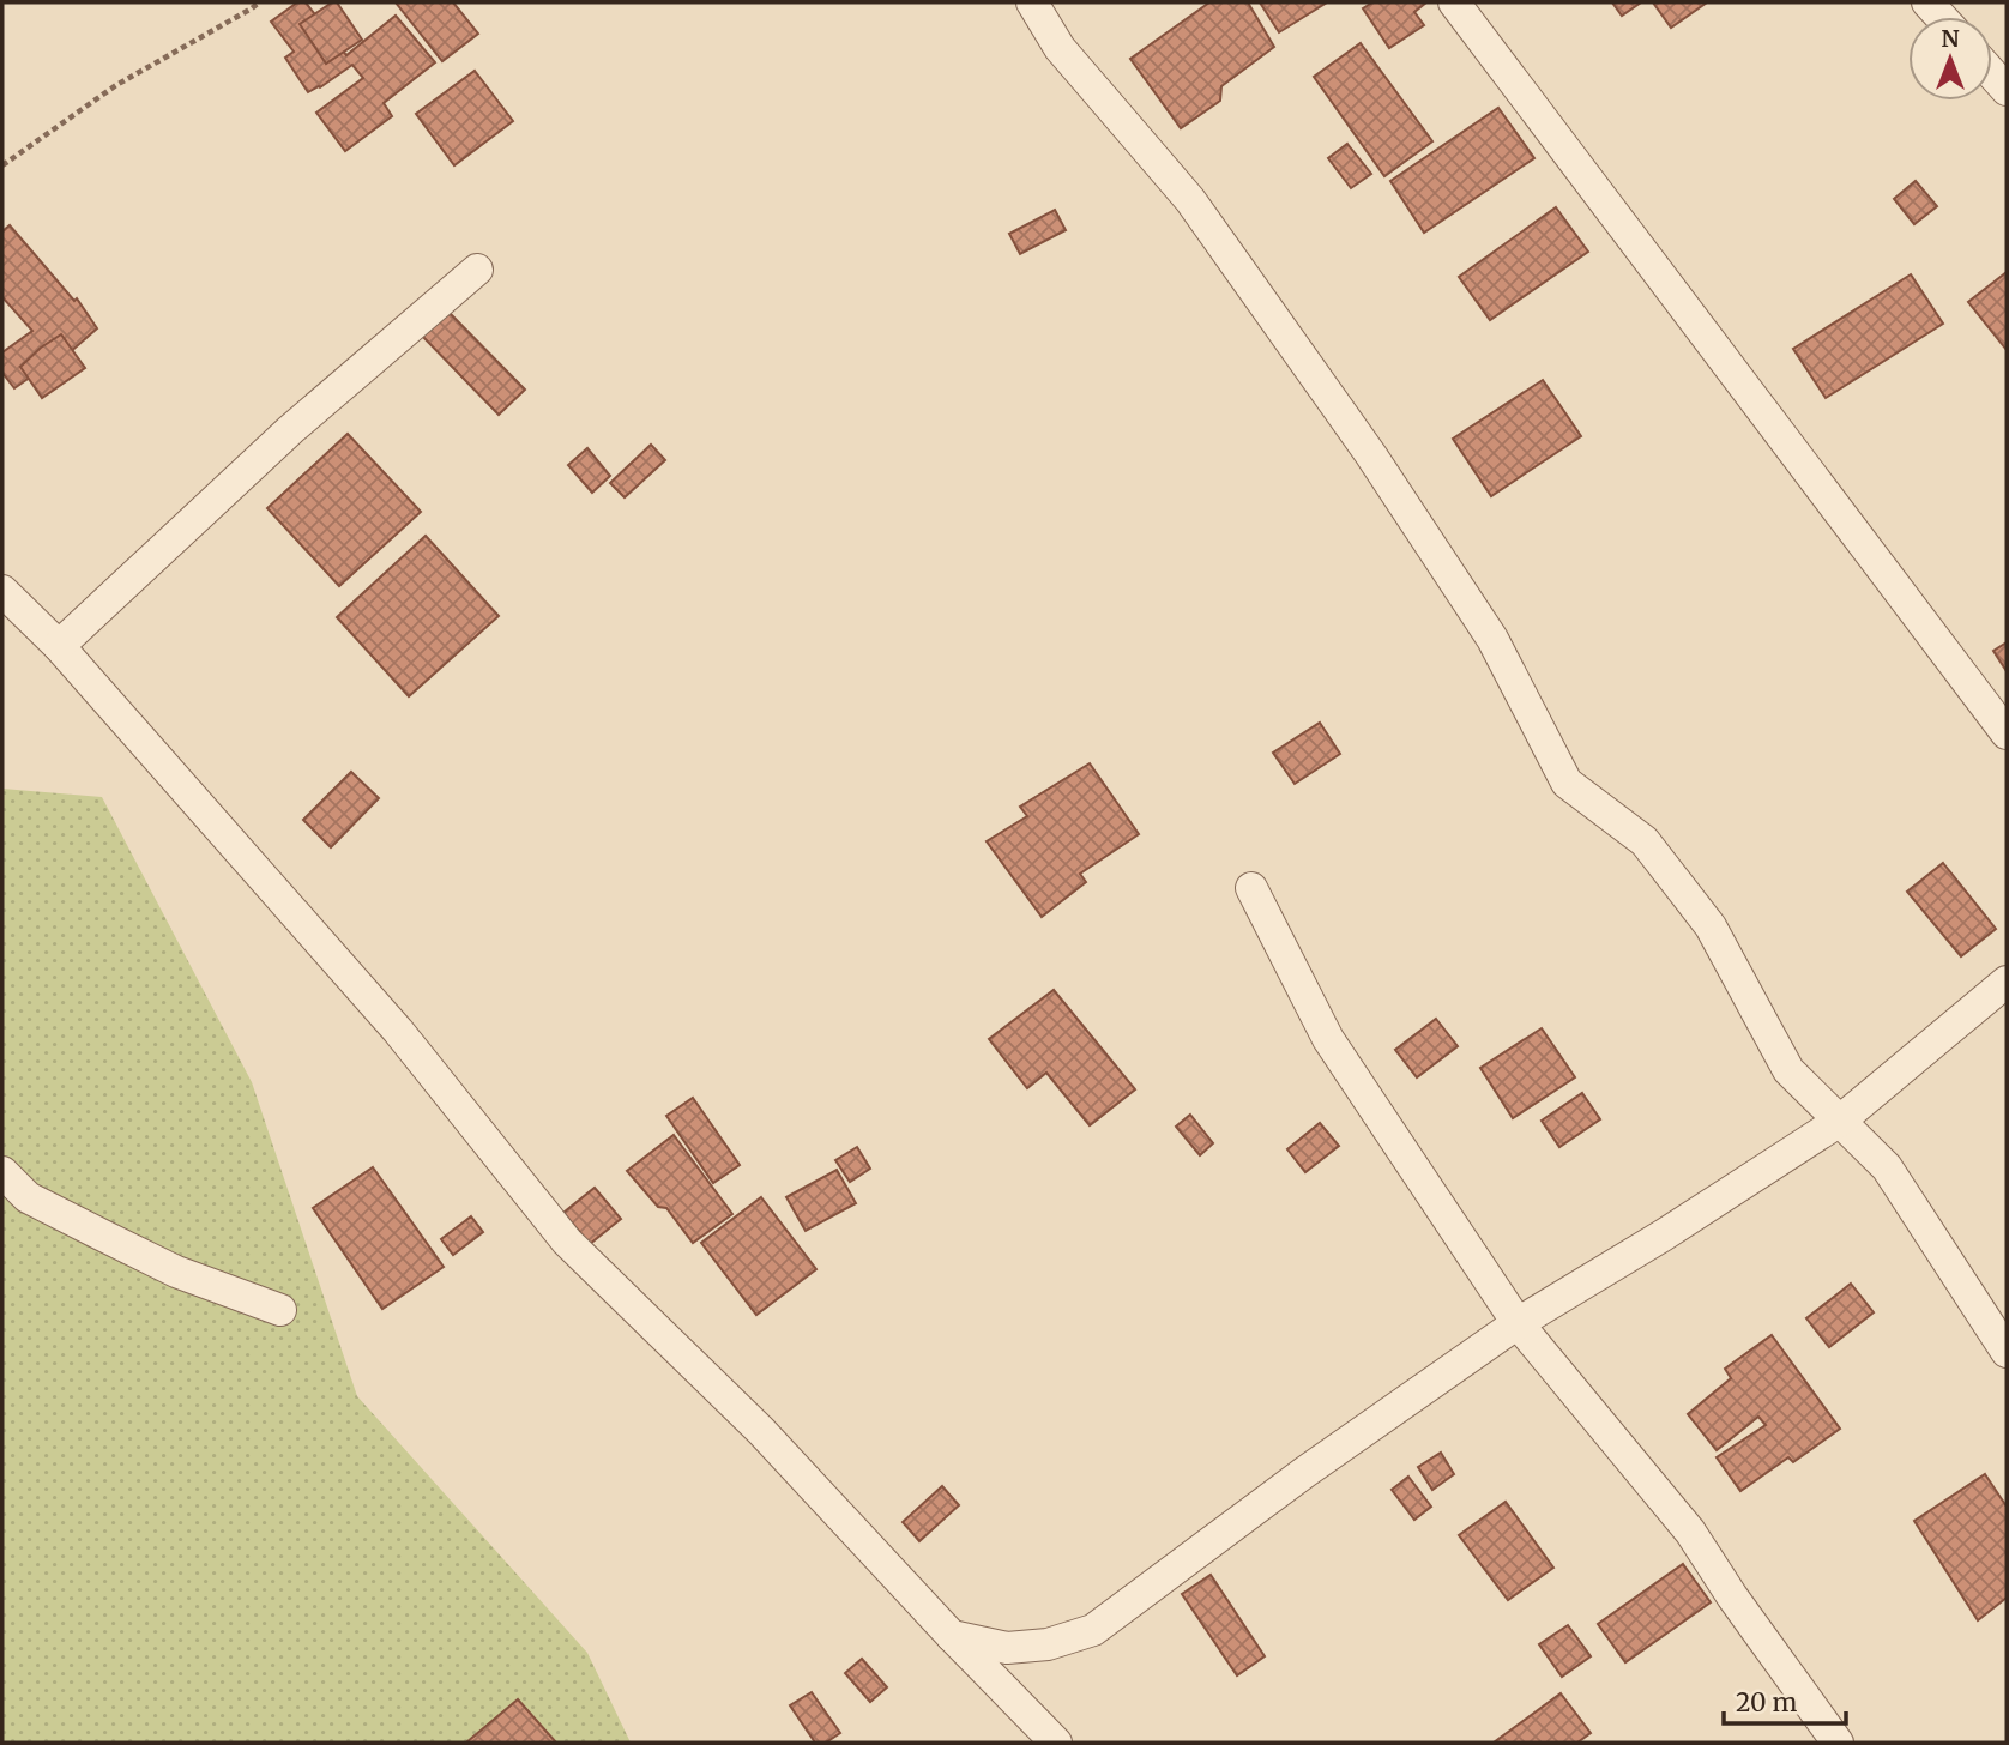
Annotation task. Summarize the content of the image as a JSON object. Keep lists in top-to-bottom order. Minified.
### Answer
{"scale_bar":"20 m","north":"top"}
